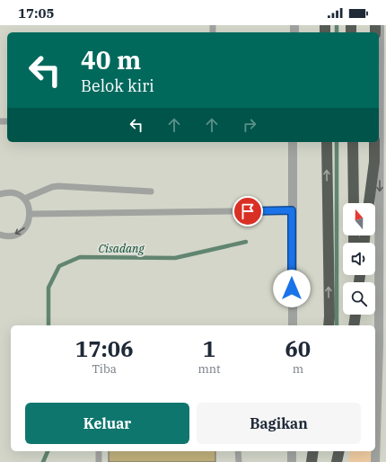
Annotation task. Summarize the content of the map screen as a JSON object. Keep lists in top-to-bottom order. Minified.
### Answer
{"water":["Cisadang"],"north":"top","page":{"status":"17:05","turn":["40 m","Belok kiri"],"eta":["17:06","Tiba","1","mnt","60","m"],"buttons":["Keluar","Bagikan"]}}
